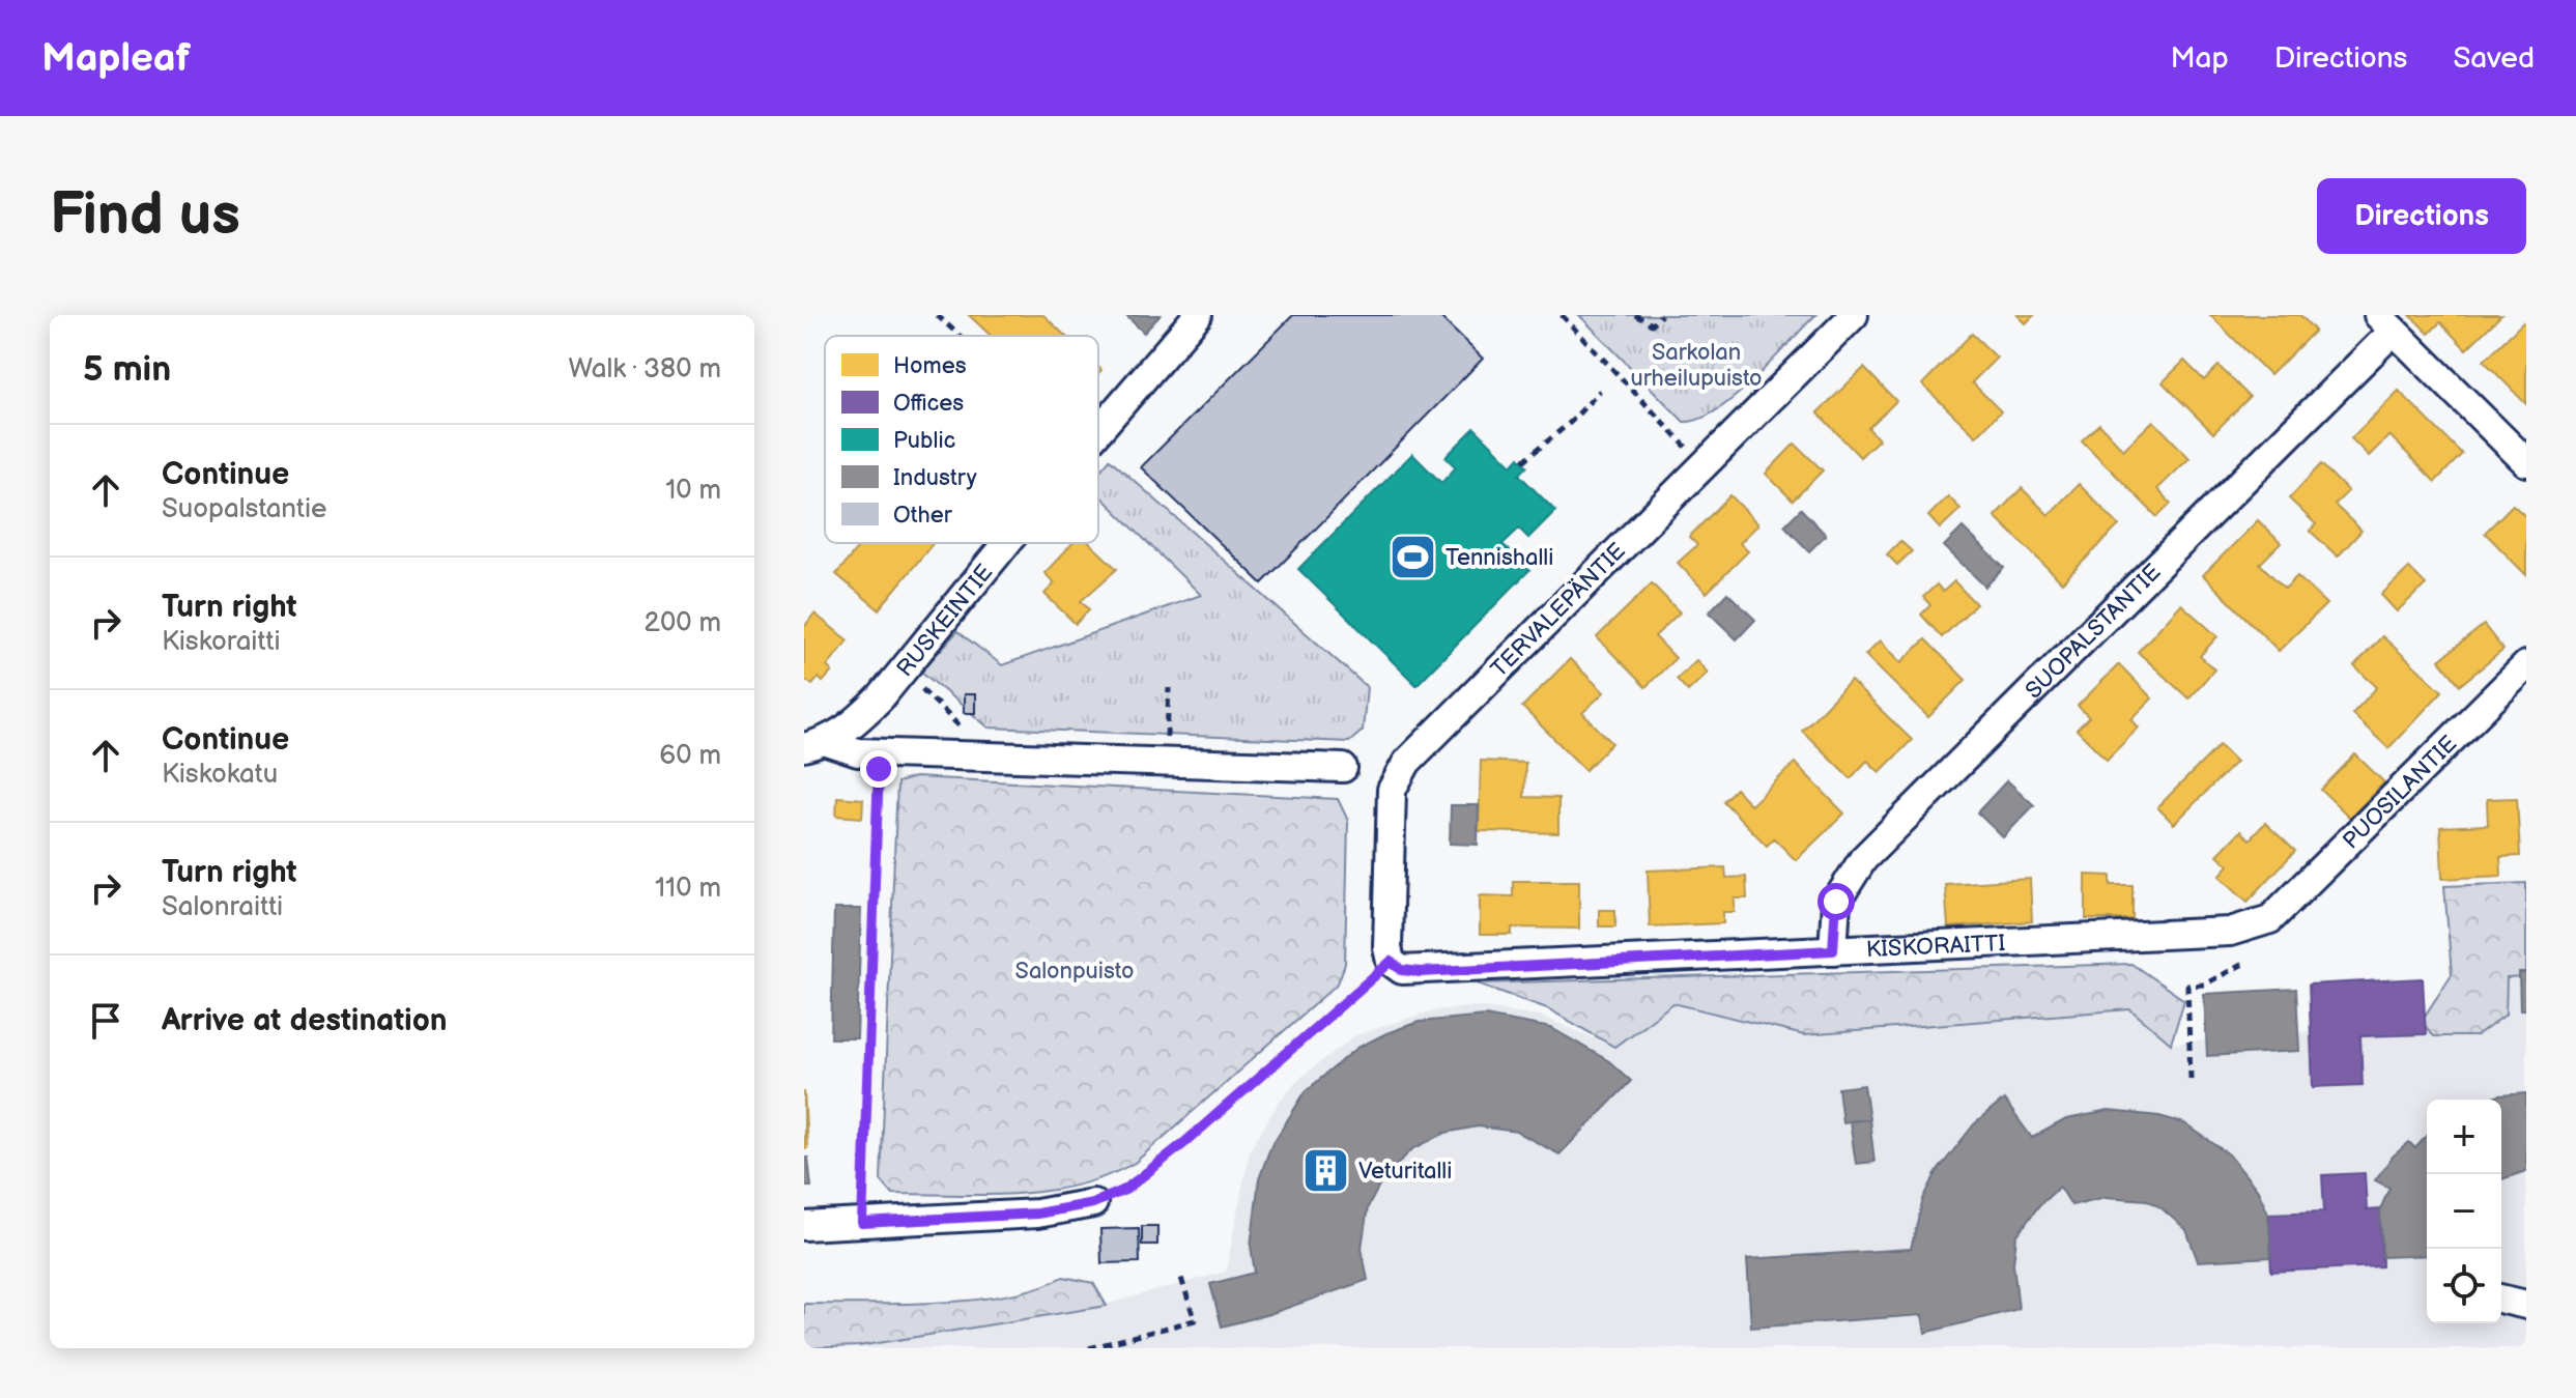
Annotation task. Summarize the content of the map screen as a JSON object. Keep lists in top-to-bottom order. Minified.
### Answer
{"streets":{"street":["TERVALEPÄNTIE","RUSKEINTIE","SUOPALSTANTIE","PUOSILANTIE","KISKORAITTI"]},"crossings":[["TERVALEPÄNTIE","KISKORAITTI"],["SUOPALSTANTIE","KISKORAITTI"],["PUOSILANTIE","KISKORAITTI"]],"parks":["Sarkolan urheilupuisto","Salonpuisto"],"places":{"sports":["Tennishalli"],"building":["Veturitalli"]},"legend":["Homes","Offices","Public","Industry","Other"],"page":{"header":"Mapleaf","nav":["Map","Directions","Saved"],"buttons":"Directions","title":"Find us","heading":["5 min","Walk · 380 m"],"list":[["Continue","Suopalstantie","10 m"],["Turn right","Kiskoraitti","200 m"],["Continue","Kiskokatu","60 m"],["Turn right","Salonraitti","110 m"],"Arrive at destination"],"map_buttons":["+","−"]}}
